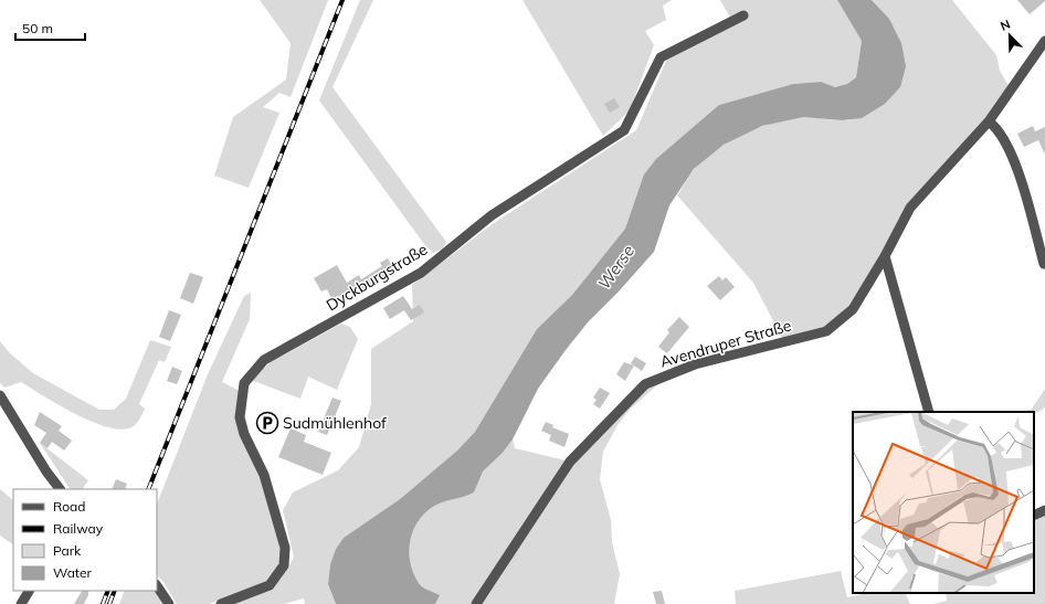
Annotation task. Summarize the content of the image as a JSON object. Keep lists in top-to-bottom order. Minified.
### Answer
{"streets":{"street":["Dyckburgstraße","Avendruper Straße"]},"water":["Werse"],"places":{"parking":["Sudmühlenhof"]},"legend":["Road","Railway","Park","Water"],"scale_bar":"50 m","north":"top left"}
